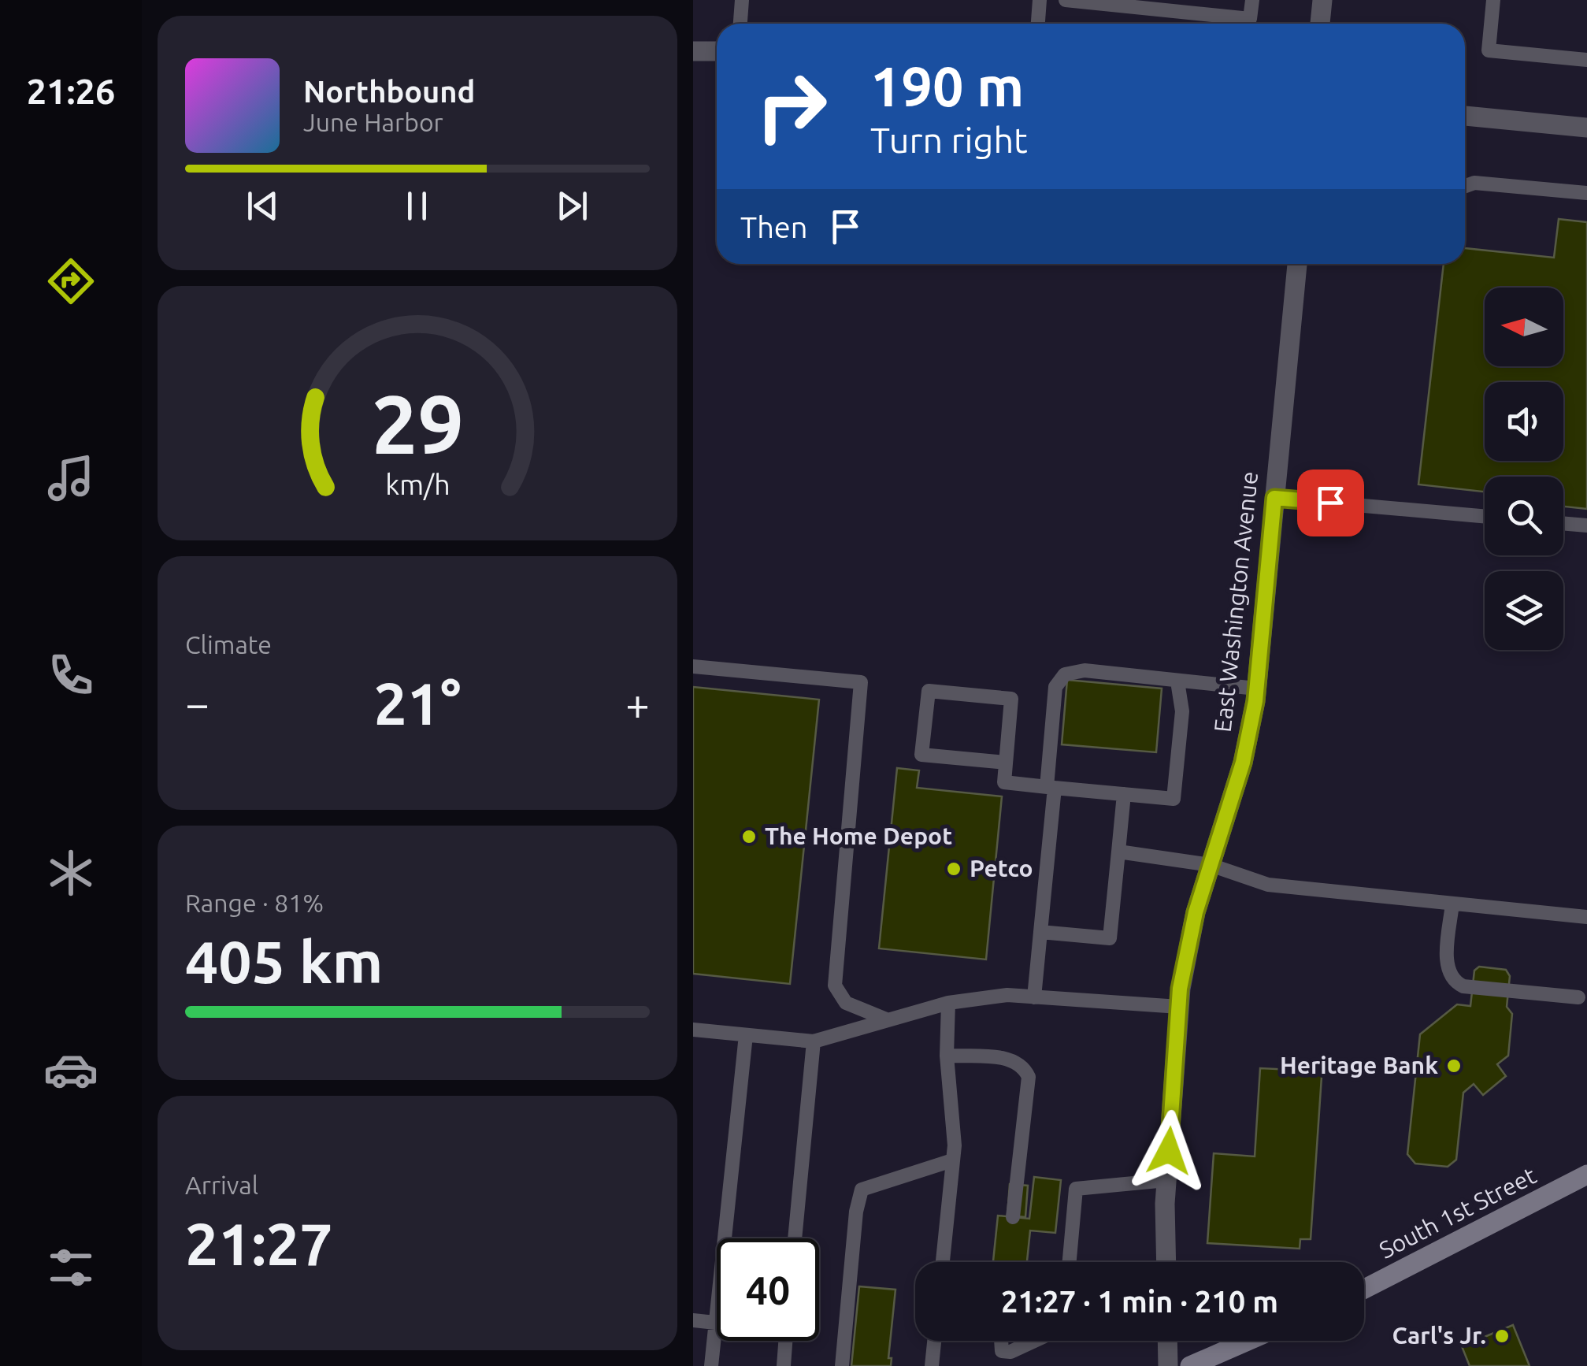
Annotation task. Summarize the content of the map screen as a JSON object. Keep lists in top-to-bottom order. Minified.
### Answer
{"streets":{"main road":["South 1st Street"],"street":["East Washington Avenue"]},"places":["The Home Depot","Petco","Heritage Bank","Carl's Jr."],"north":"left","page":{"tabs":"21:26","turn":["190 m","Turn right"],"song":["Northbound","June Harbor"],"then":"Then","tile":["Climate",["Range · 81%","405 km"],["Arrival","21:27"]],"heat":["−","21°","+"],"limit":"40","trip":"21:27 · 1 min · 210 m","gauge":["29","km/h"]}}
